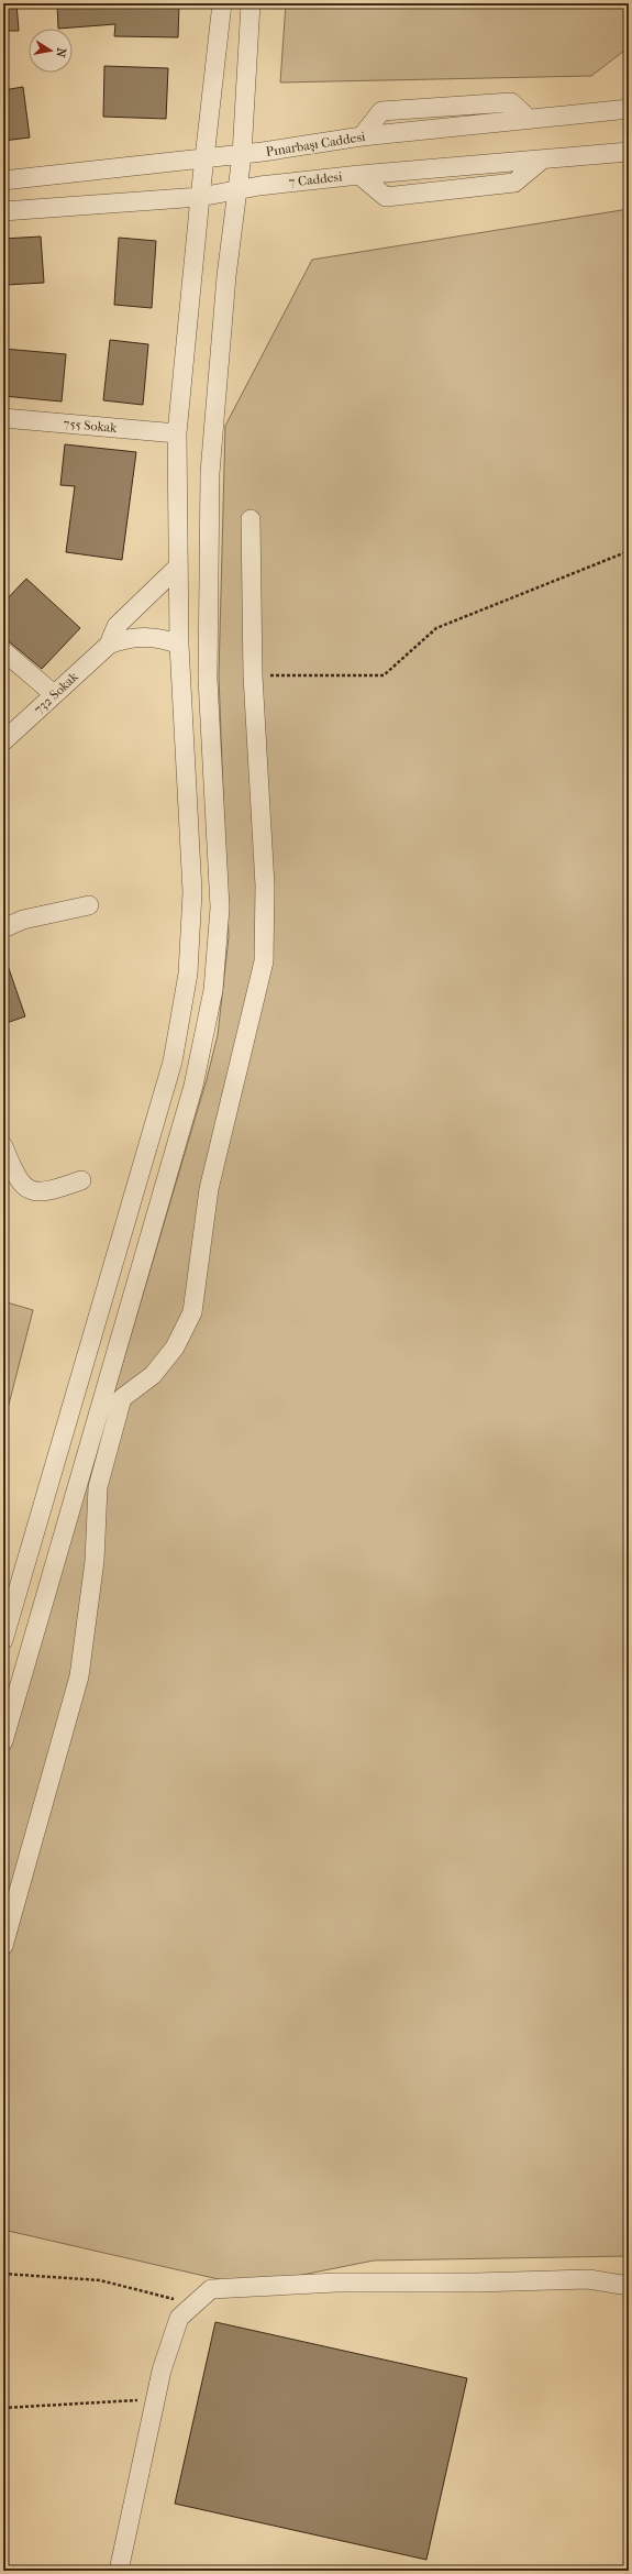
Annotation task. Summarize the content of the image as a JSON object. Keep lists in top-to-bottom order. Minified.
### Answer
{"streets":{"street":["Pınarbaşı Caddesi","7 Caddesi","755 Sokak","732 Sokak"]},"north":"right"}
